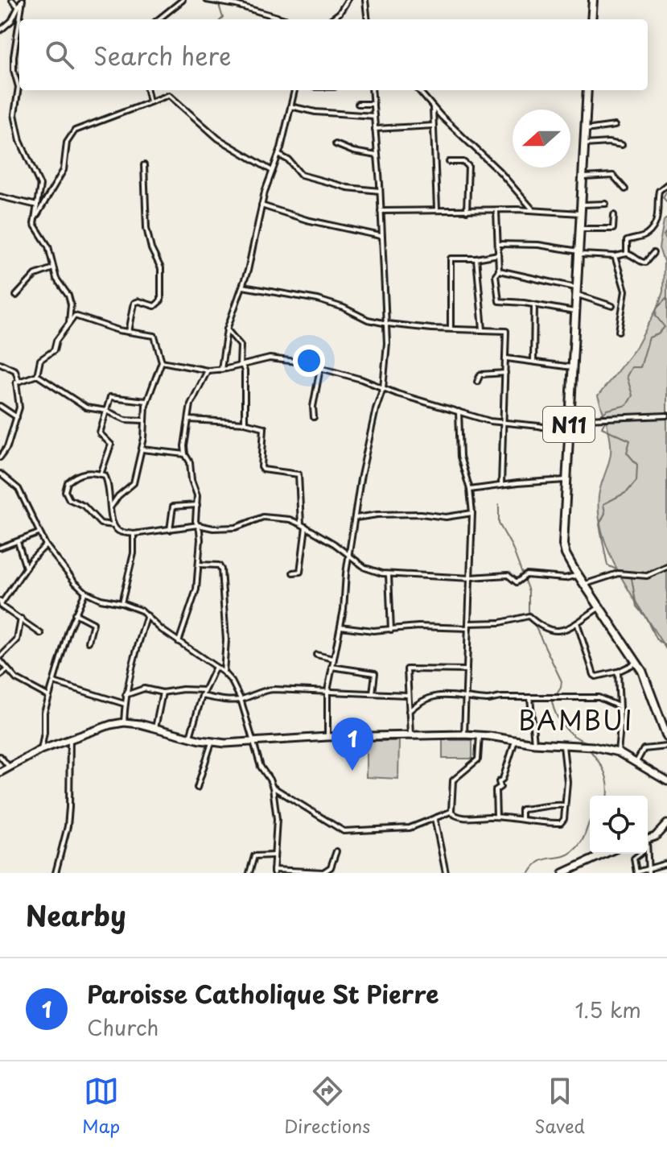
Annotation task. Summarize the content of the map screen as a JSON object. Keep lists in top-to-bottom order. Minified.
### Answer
{"streets":{"highway":["N11"]},"districts":["BAMBUI"],"north":"left","page":{"search":"Search here","pins":"1","heading":"Nearby","list":[{"mark":"1","name":"Paroisse Catholique St Pierre","note":"Church","value":"1.5 km"}],"nav":["Map","Directions","Saved"]}}
